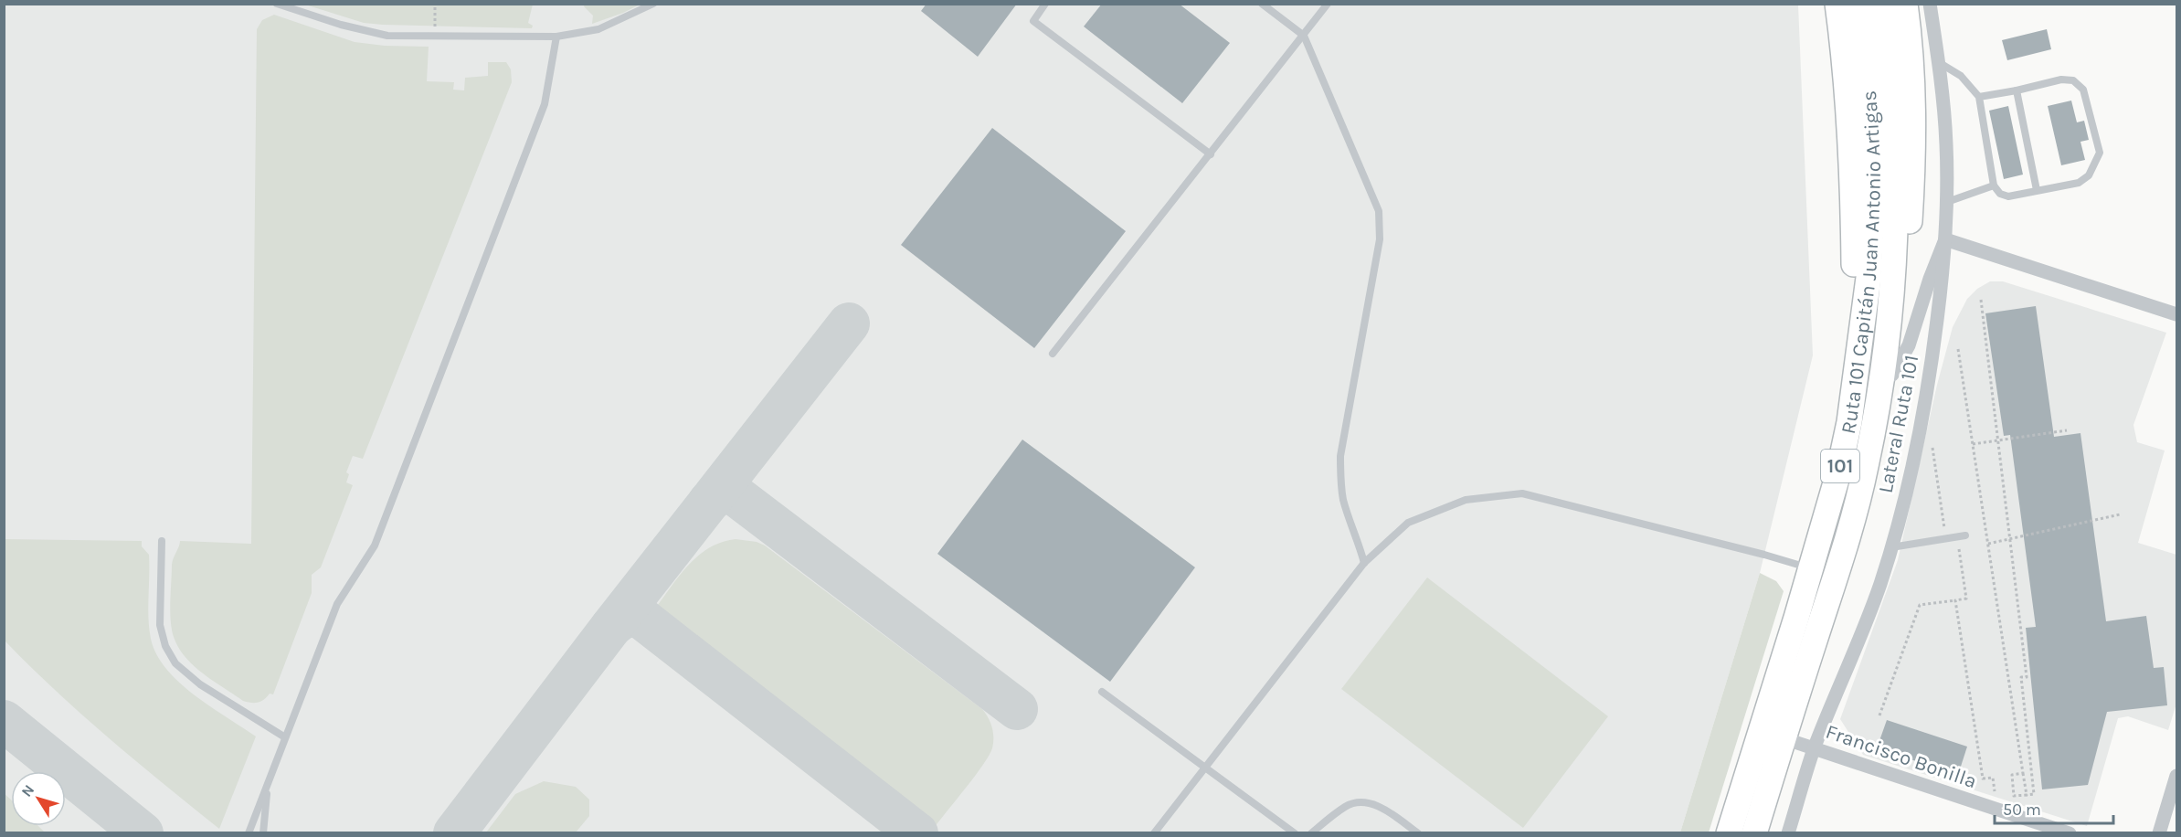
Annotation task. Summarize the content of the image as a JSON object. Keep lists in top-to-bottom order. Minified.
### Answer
{"streets":{"highway":["Ruta 101 Capitán Juan Antonio Artigas","101"],"street":["Lateral Ruta 101","Francisco Bonilla"]},"crossings":[["Ruta 101 Capitán Juan Antonio Artigas","Francisco Bonilla"],["Lateral Ruta 101","Francisco Bonilla"]],"scale_bar":"50 m","north":"top left"}
